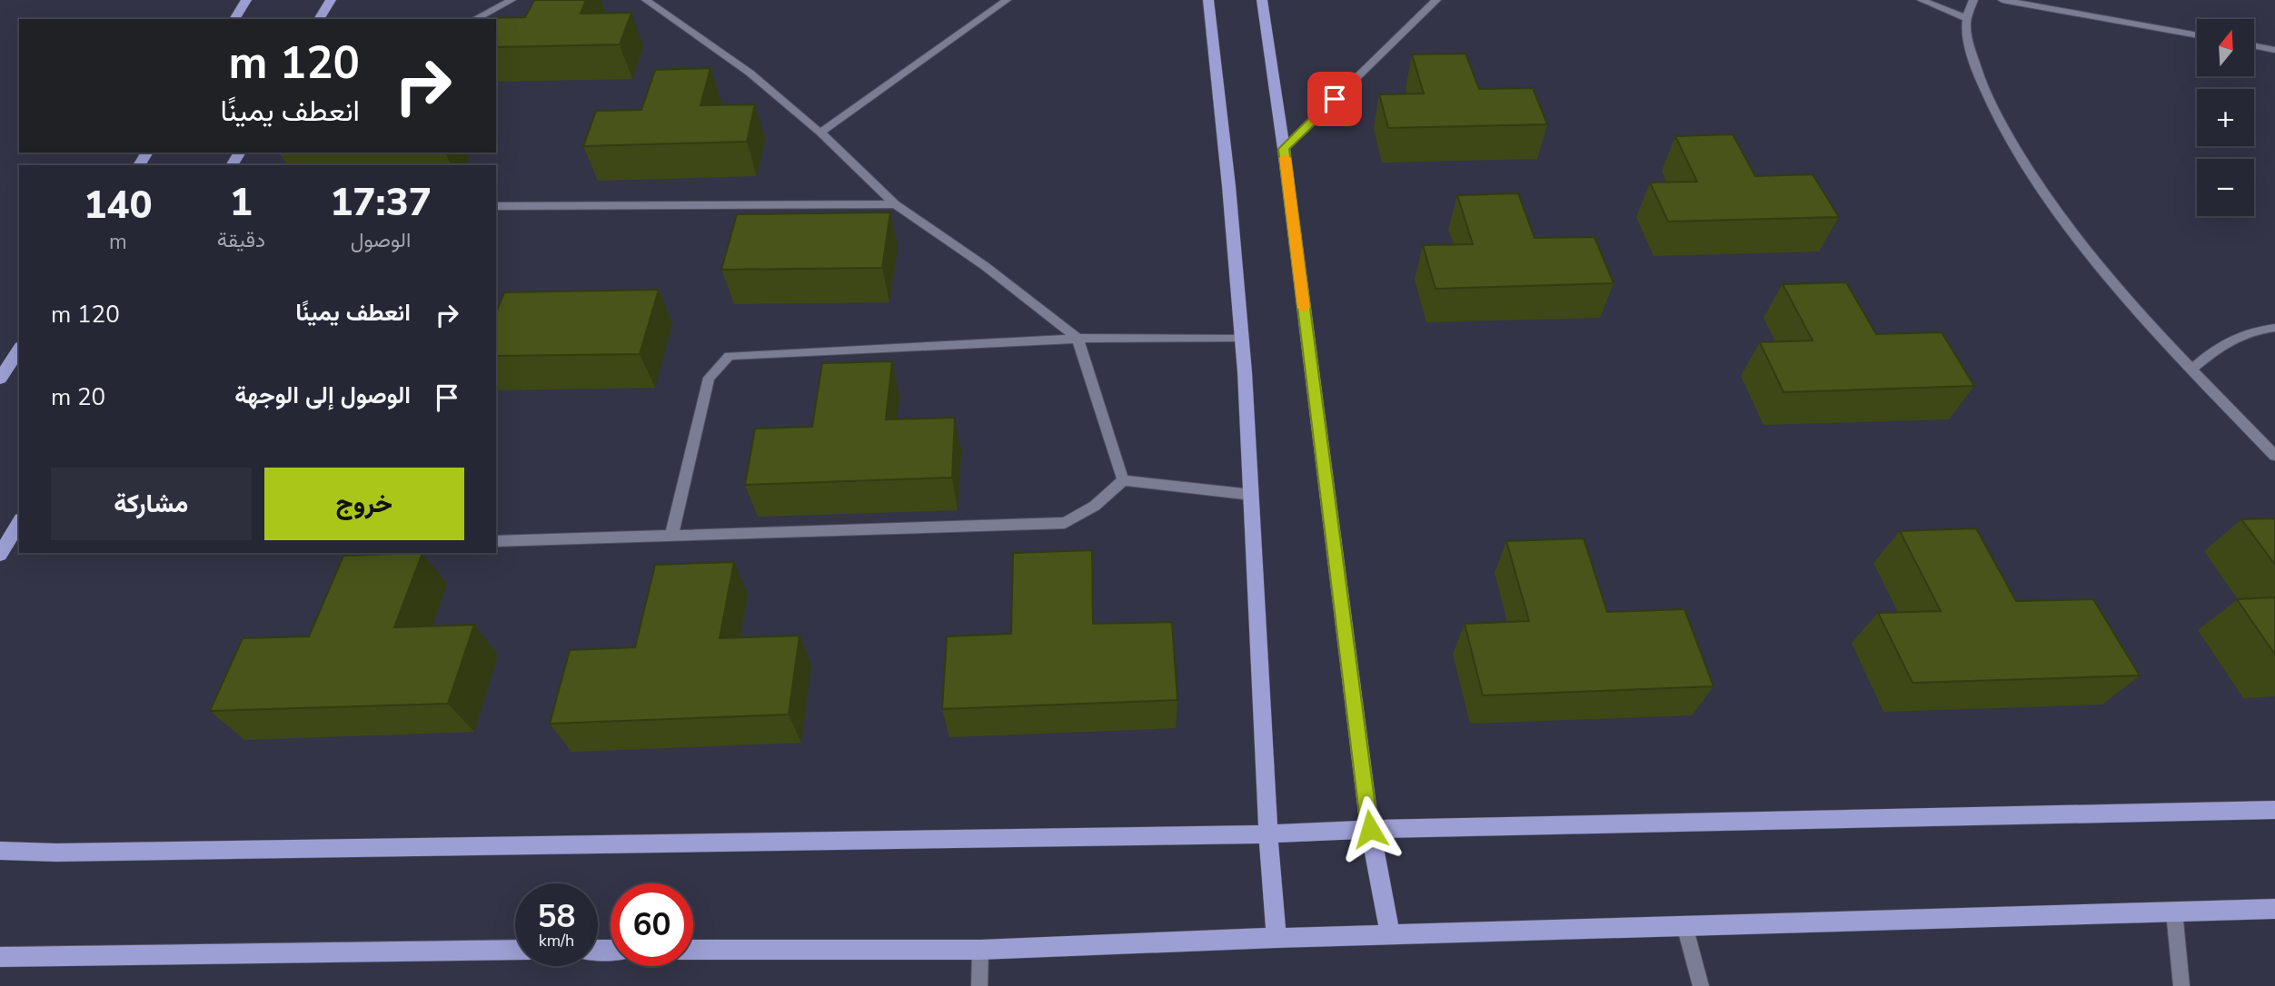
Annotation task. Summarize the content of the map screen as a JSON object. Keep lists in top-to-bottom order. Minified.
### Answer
{"north":"top","page":{"map_buttons":["+","−"],"turn":["120 m","انعطف يمينًا"],"eta":["17:37","الوصول","1","دقيقة","140","m"],"list":[{"name":"انعطف يمينًا","value":"120 m"},{"name":"الوصول إلى الوجهة","value":"20 m"}],"buttons":["خروج","مشاركة"],"speed":"58 km/h","limit":"60"}}
